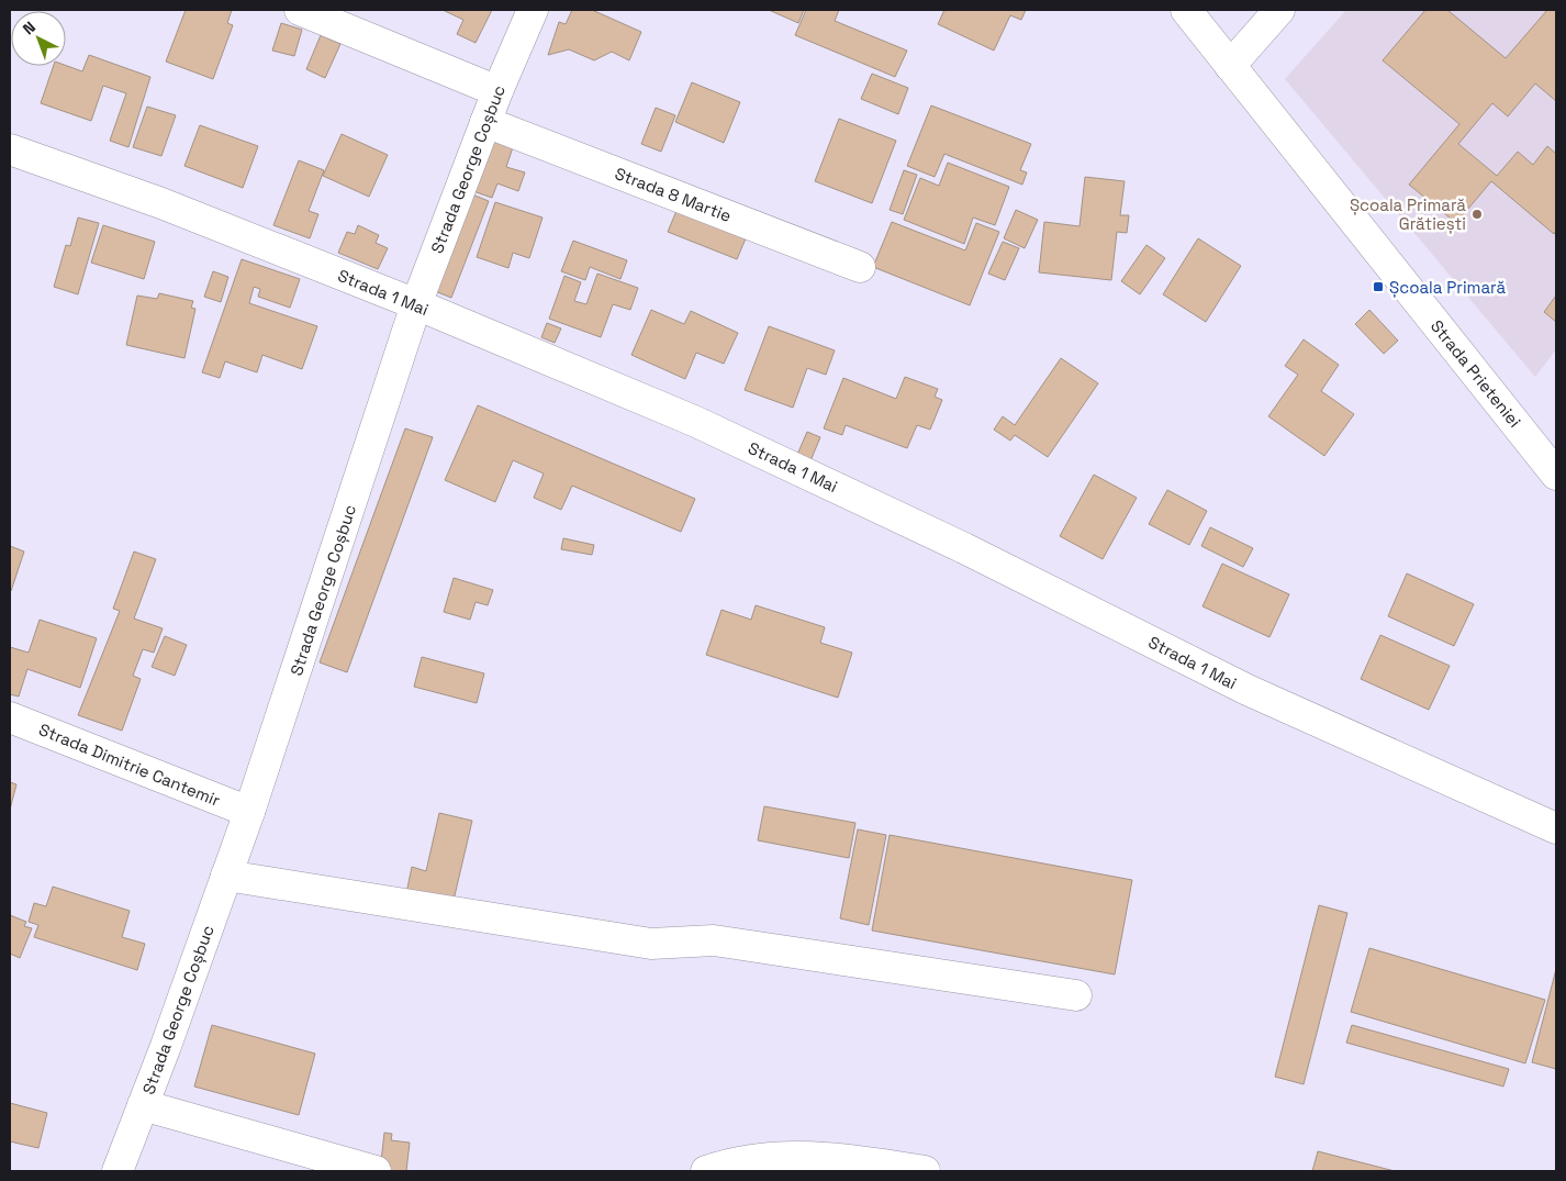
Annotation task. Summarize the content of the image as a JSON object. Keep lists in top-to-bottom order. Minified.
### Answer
{"streets":{"street":["Strada George Coșbuc","Strada 8 Martie","Strada 1 Mai","Strada Prieteniei","Strada Dimitrie Cantemir"]},"crossings":[["Strada George Coșbuc","Strada 8 Martie"],["Strada George Coșbuc","Strada 1 Mai"],["Strada George Coșbuc","Strada Dimitrie Cantemir"]],"places":{"other":["Școala Primară Grătiești"],"transit":["Școala Primară"]},"north":"top left"}
